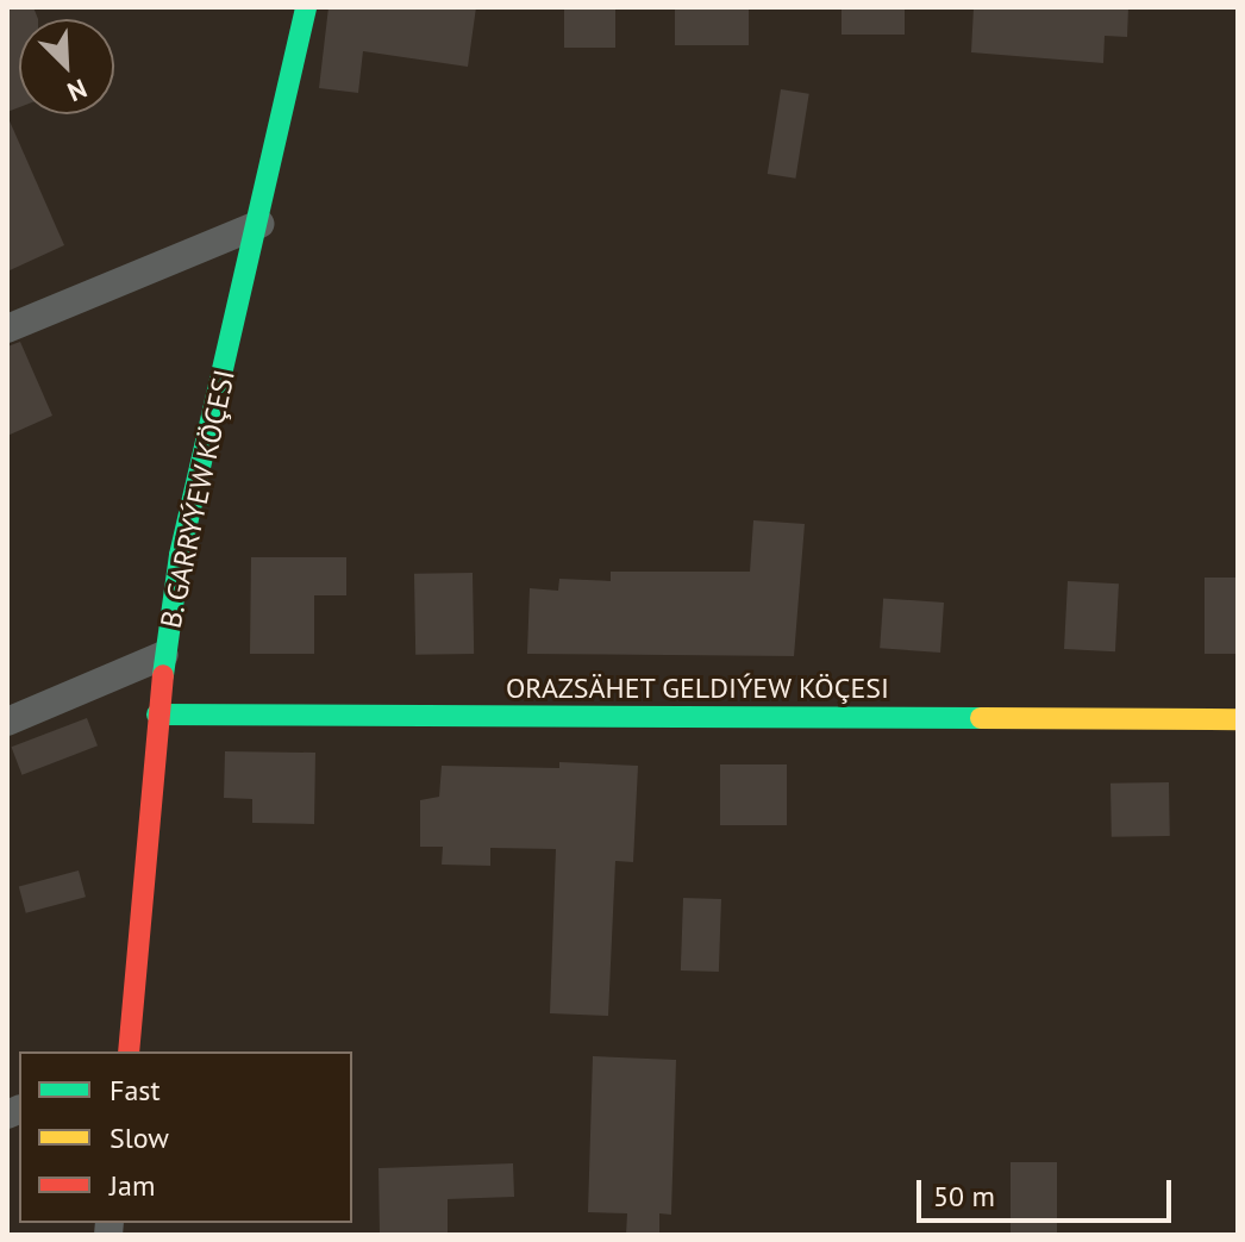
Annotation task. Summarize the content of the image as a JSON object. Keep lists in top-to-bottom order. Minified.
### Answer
{"streets":{"street":["B. GARRYÝEW KÖÇESI","ORAZSÄHET GELDIÝEW KÖÇESI"]},"crossings":[["B. GARRYÝEW KÖÇESI","ORAZSÄHET GELDIÝEW KÖÇESI"]],"legend":["Fast","Slow","Jam"],"scale_bar":"50 m","north":"bottom right"}
